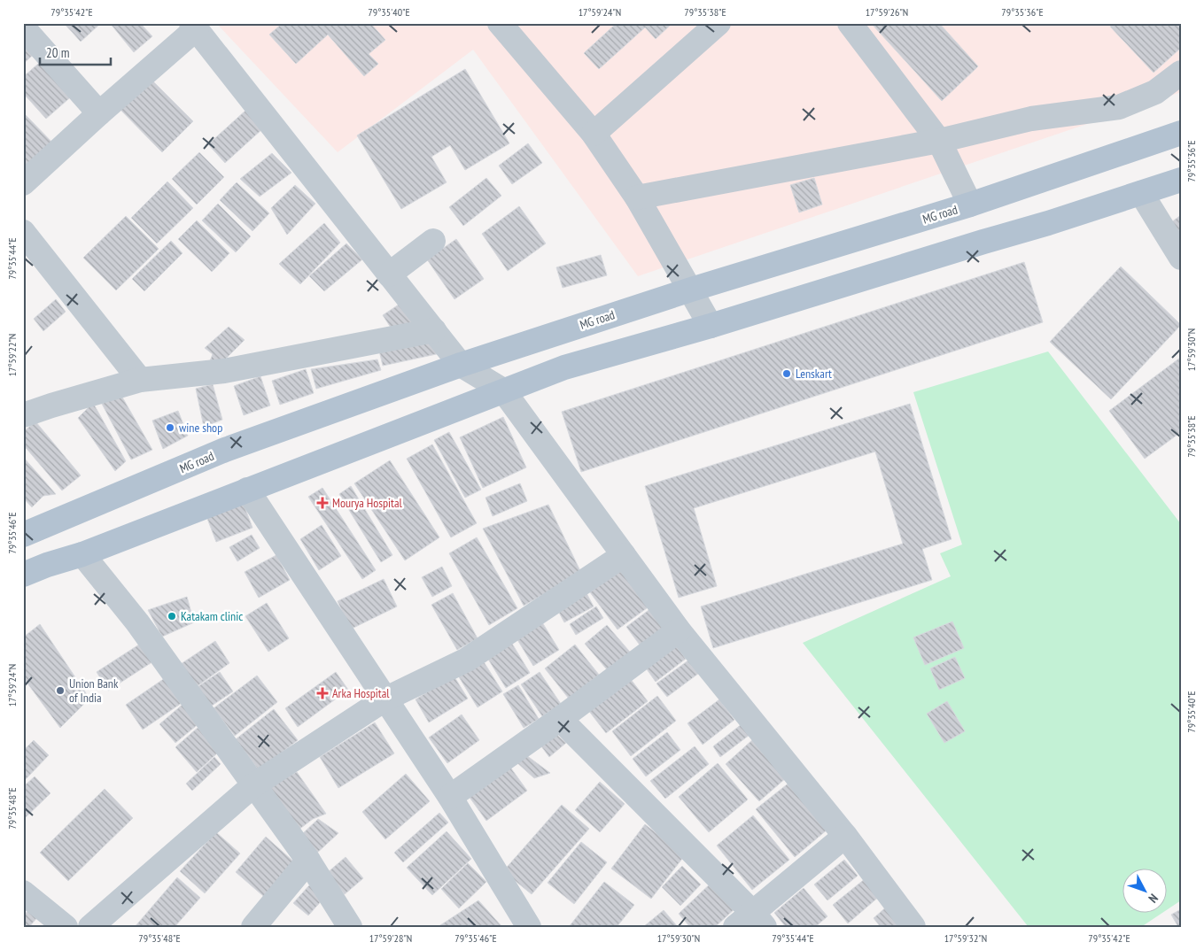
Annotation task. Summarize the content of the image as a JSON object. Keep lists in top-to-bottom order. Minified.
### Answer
{"streets":{"main road":["MG road"]},"places":{"other":["Lenskart","wine shop","Katakam clinic","Union Bank of India"],"health":["Mourya Hospital","Arka Hospital"]},"scale_bar":"20 m","north":"bottom right","coordinates":["79°35'42\"E","79°35'40\"E","17°59'24\"N","79°35'38\"E","17°59'26\"N","79°35'36\"E","79°35'44\"E","17°59'30\"N","17°59'22\"N","79°35'46\"E","79°35'48\"E","17°59'28\"N","17°59'32\"N"]}
